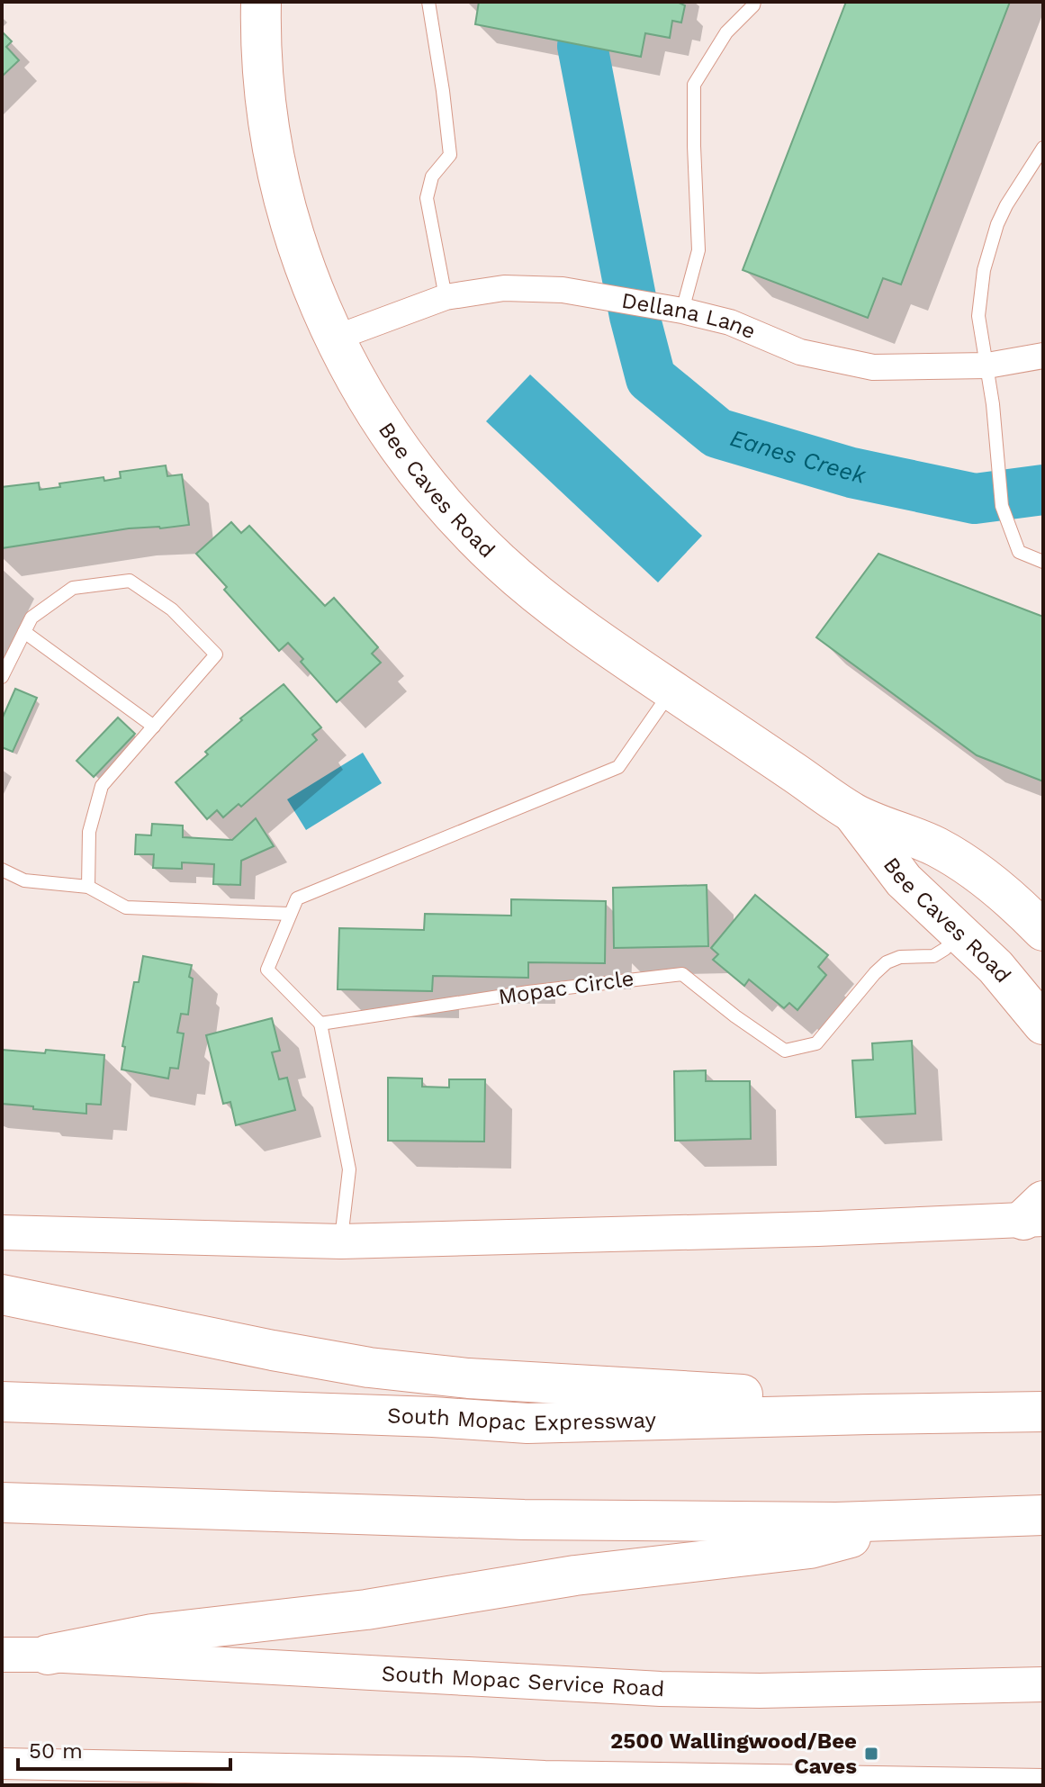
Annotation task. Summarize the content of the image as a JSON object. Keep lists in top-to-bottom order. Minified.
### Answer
{"streets":{"main road":["Bee Caves Road","South Mopac Expressway","South Mopac Service Road"],"street":["Dellana Lane"],"lane":["Mopac Circle"]},"crossings":[["Dellana Lane","Bee Caves Road"],["Bee Caves Road","Mopac Circle"]],"water":["Eanes Creek"],"places":{"transit":["2500 Wallingwood/Bee Caves"]},"scale_bar":"50 m"}
